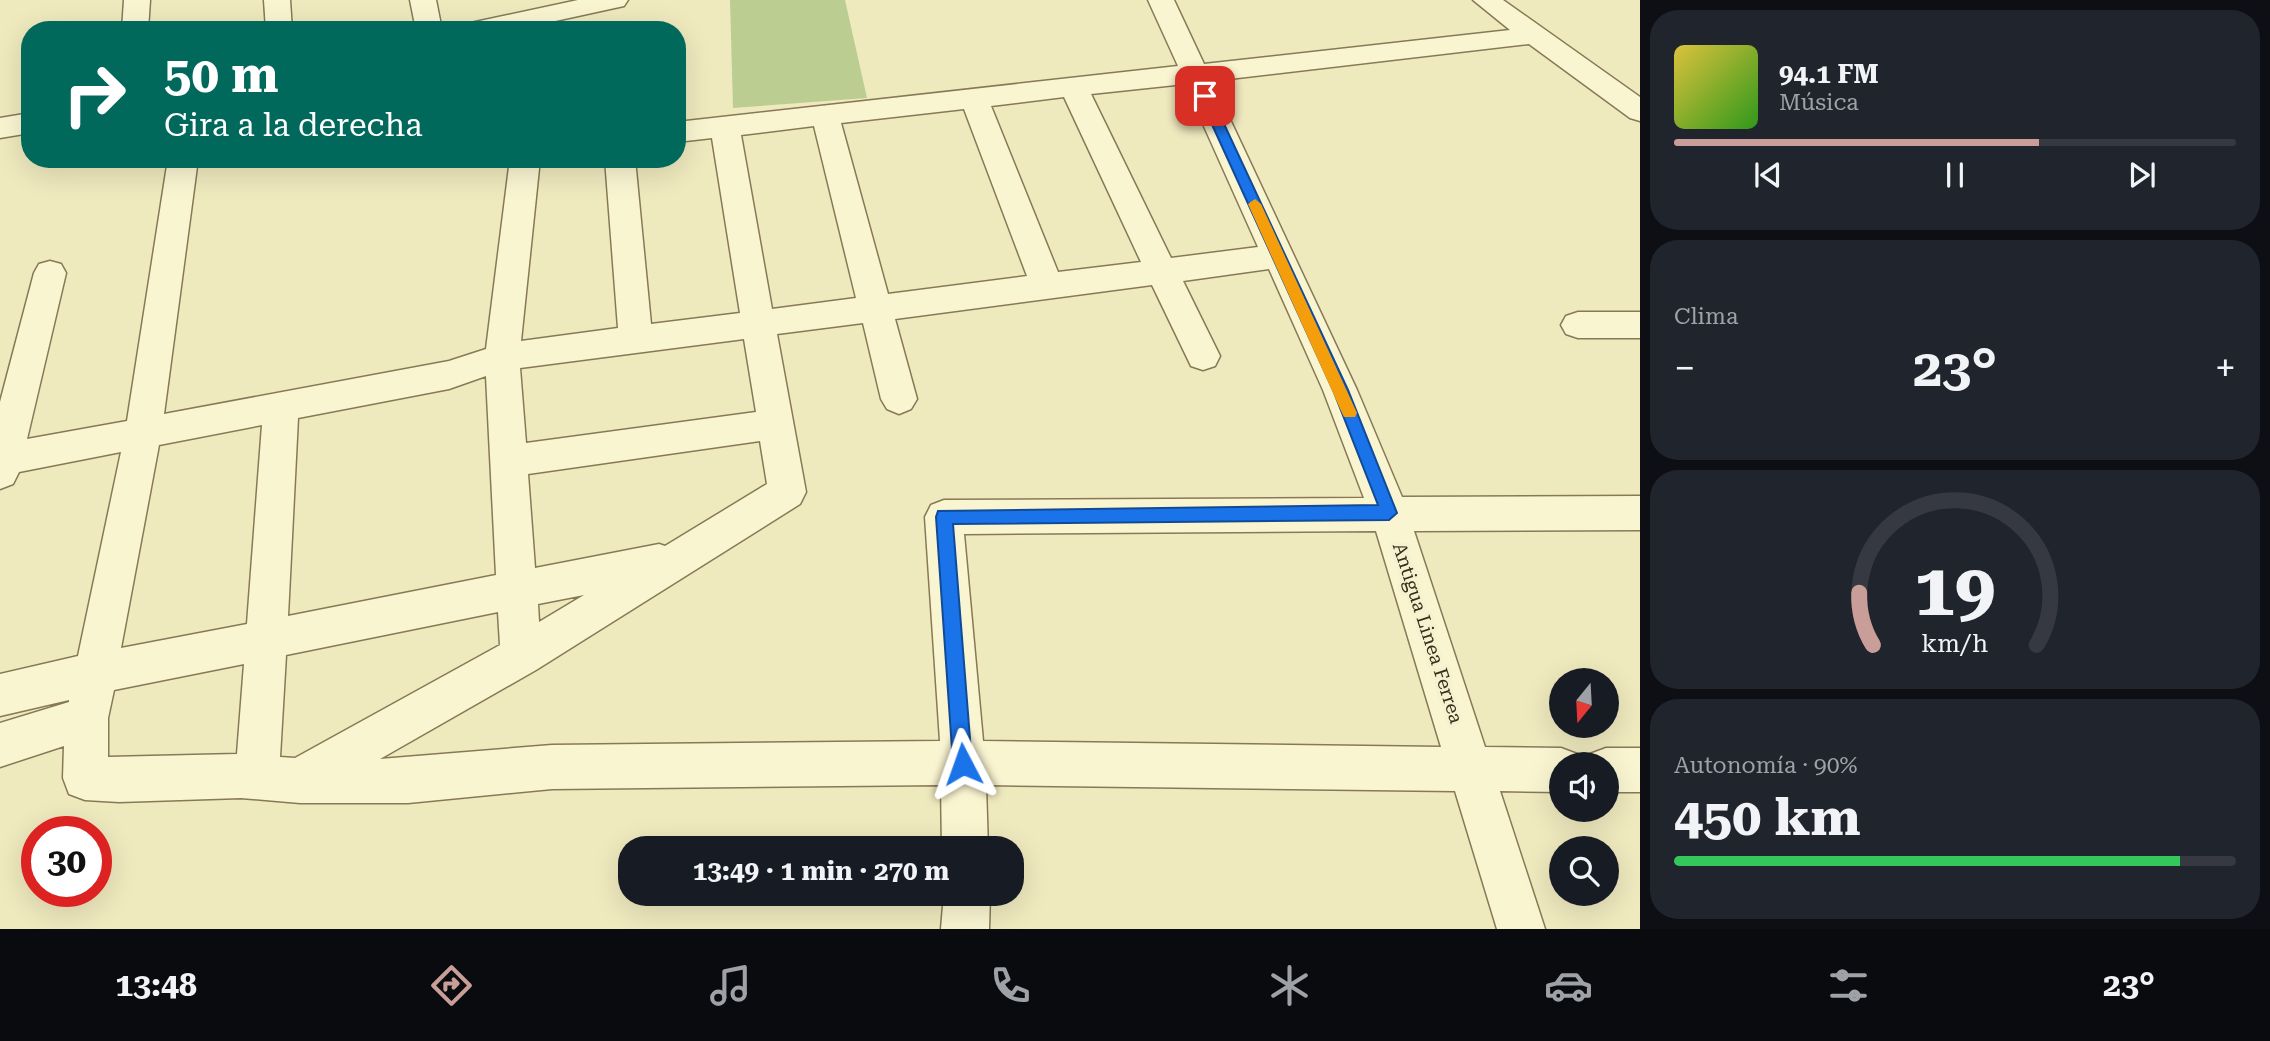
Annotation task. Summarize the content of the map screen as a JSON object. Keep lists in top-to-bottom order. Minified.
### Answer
{"streets":{"street":["Antigua Linea Ferrea"]},"north":"bottom","page":{"turn":["50 m","Gira a la derecha"],"song":["94.1 FM","Música"],"tile":["Clima",["Autonomía · 90%","450 km"]],"heat":["−","23°","+"],"limit":"30","trip":"13:49 · 1 min · 270 m","tabs":["13:48","23°"],"gauge":["19","km/h"]}}
